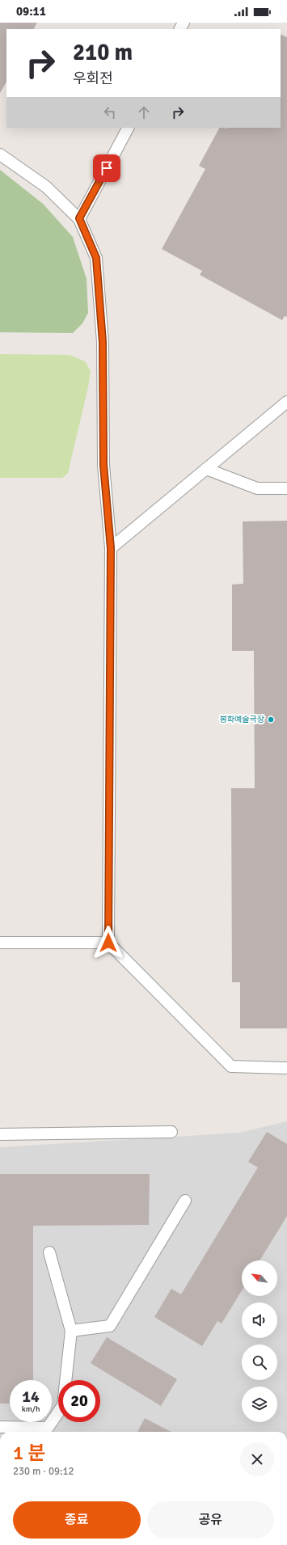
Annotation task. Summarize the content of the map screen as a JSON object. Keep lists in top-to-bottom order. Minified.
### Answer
{"places":["봉화예술극장"],"north":"top left","page":{"status":"09:11","turn":["210 m","우회전"],"speed":"14 km/h","limit":"20","heading":["1 분","230 m · 09:12"],"buttons":["종료","공유"]}}
